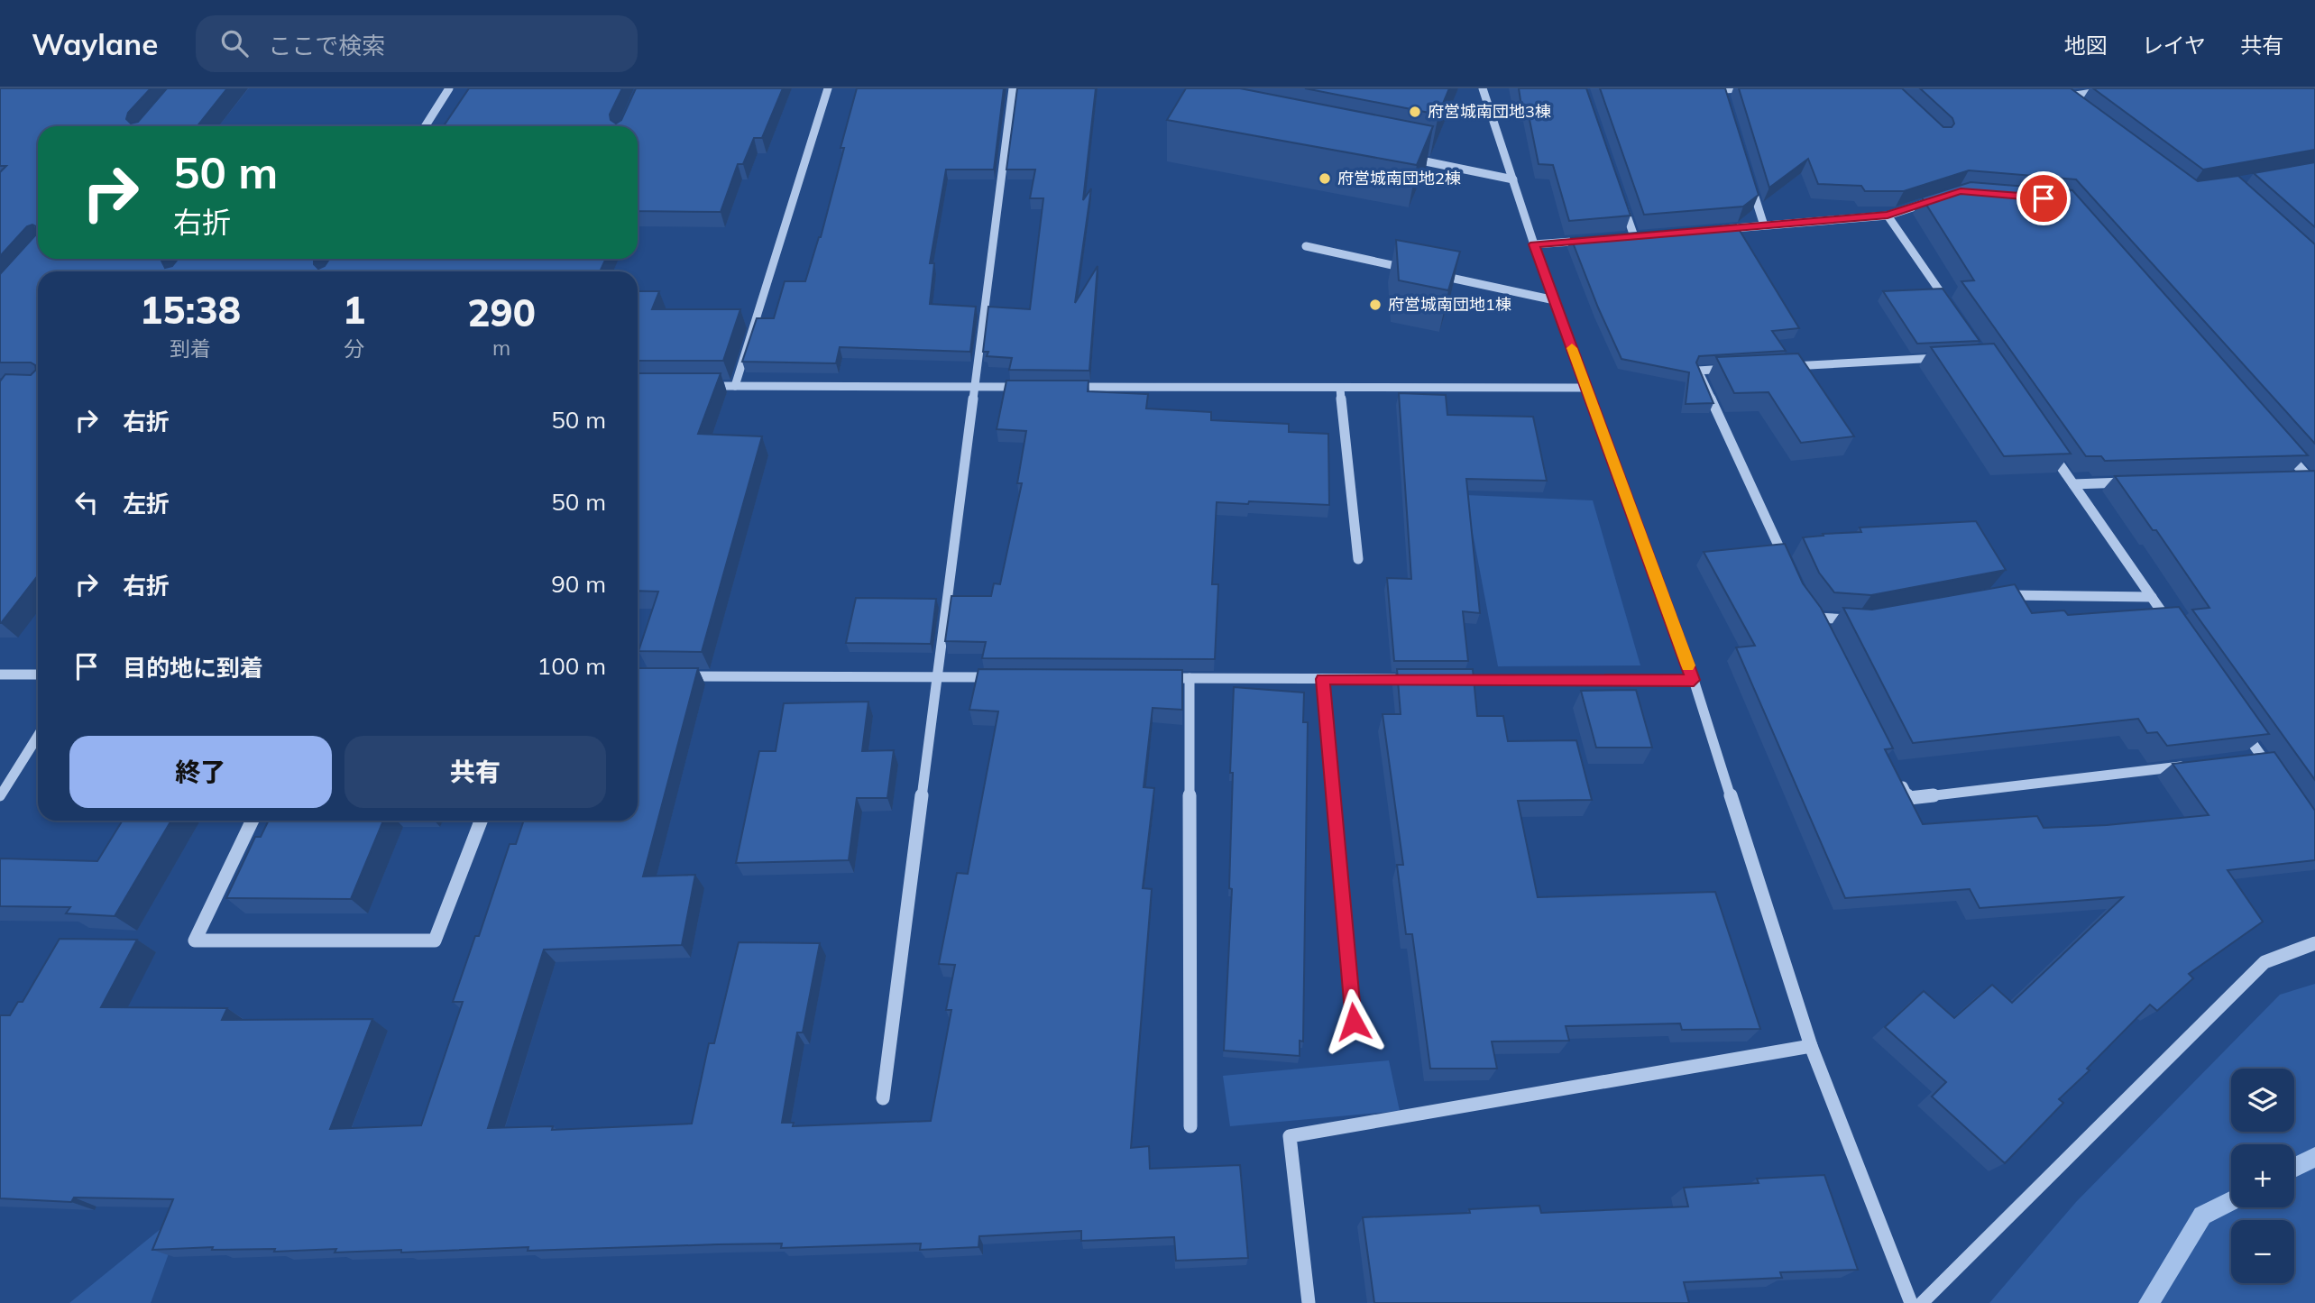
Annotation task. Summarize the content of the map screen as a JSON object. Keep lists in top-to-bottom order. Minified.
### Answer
{"places":["府営城南団地3棟","府営城南団地2棟","府営城南団地1棟"],"page":{"header":"Waylane","search":"ここで検索","nav":["地図","レイヤ","共有"],"turn":["50 m","右折"],"eta":["15:38","到着","1","分","290","m"],"list":[{"name":"右折","value":"50 m"},{"name":"左折","value":"50 m"},{"name":"右折","value":"90 m"},{"name":"目的地に到着","value":"100 m"}],"buttons":["終了","共有"],"map_buttons":["+","−"]}}
